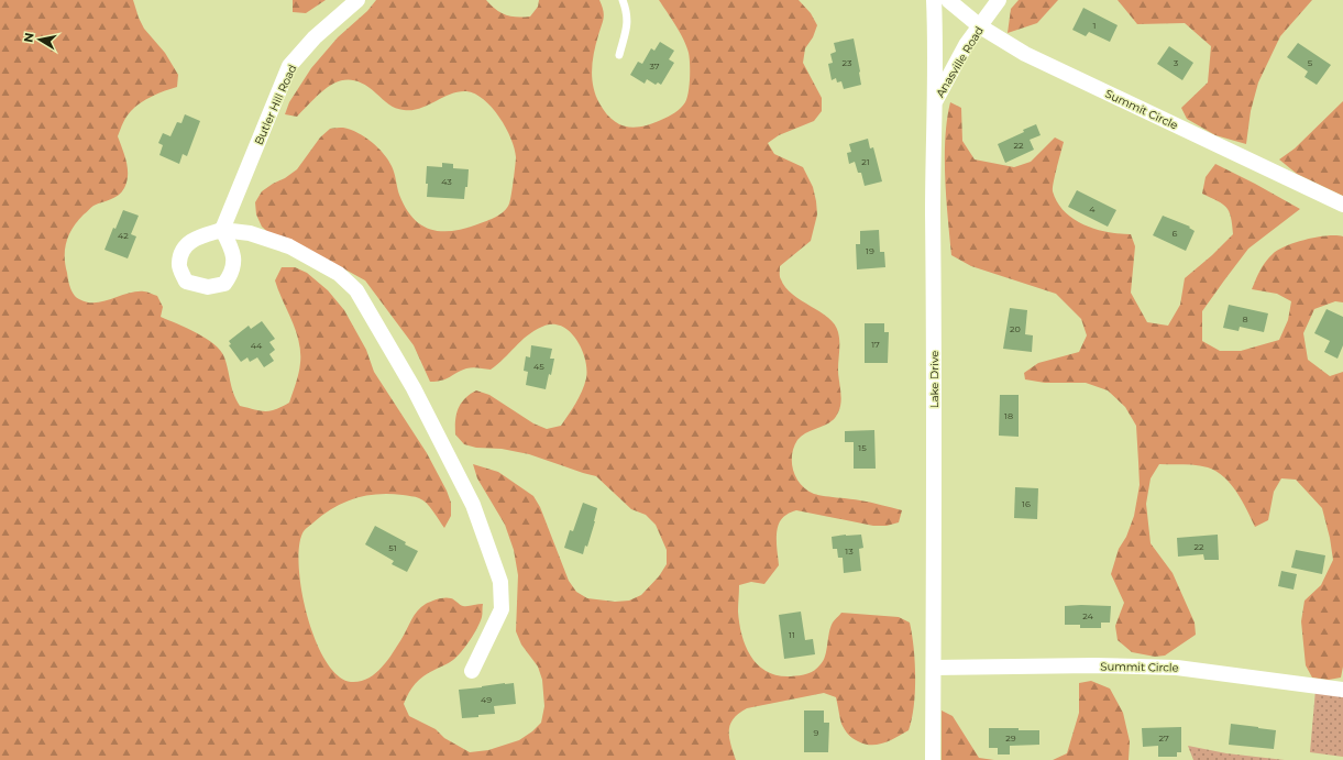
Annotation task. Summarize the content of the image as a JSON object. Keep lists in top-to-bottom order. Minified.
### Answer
{"streets":{"street":["Anasville Road","Butler Hill Road","Summit Circle","Lake Drive"]},"crossings":[["Anasville Road","Summit Circle"],["Anasville Road","Lake Drive"],["Summit Circle","Lake Drive"]],"house_numbers":["1","23","3","5","37","22","21","43","4","6","42","19","8","20","17","44","45","18","15","16","22","51","13","24","11","49","9","29","27"],"north":"left"}
